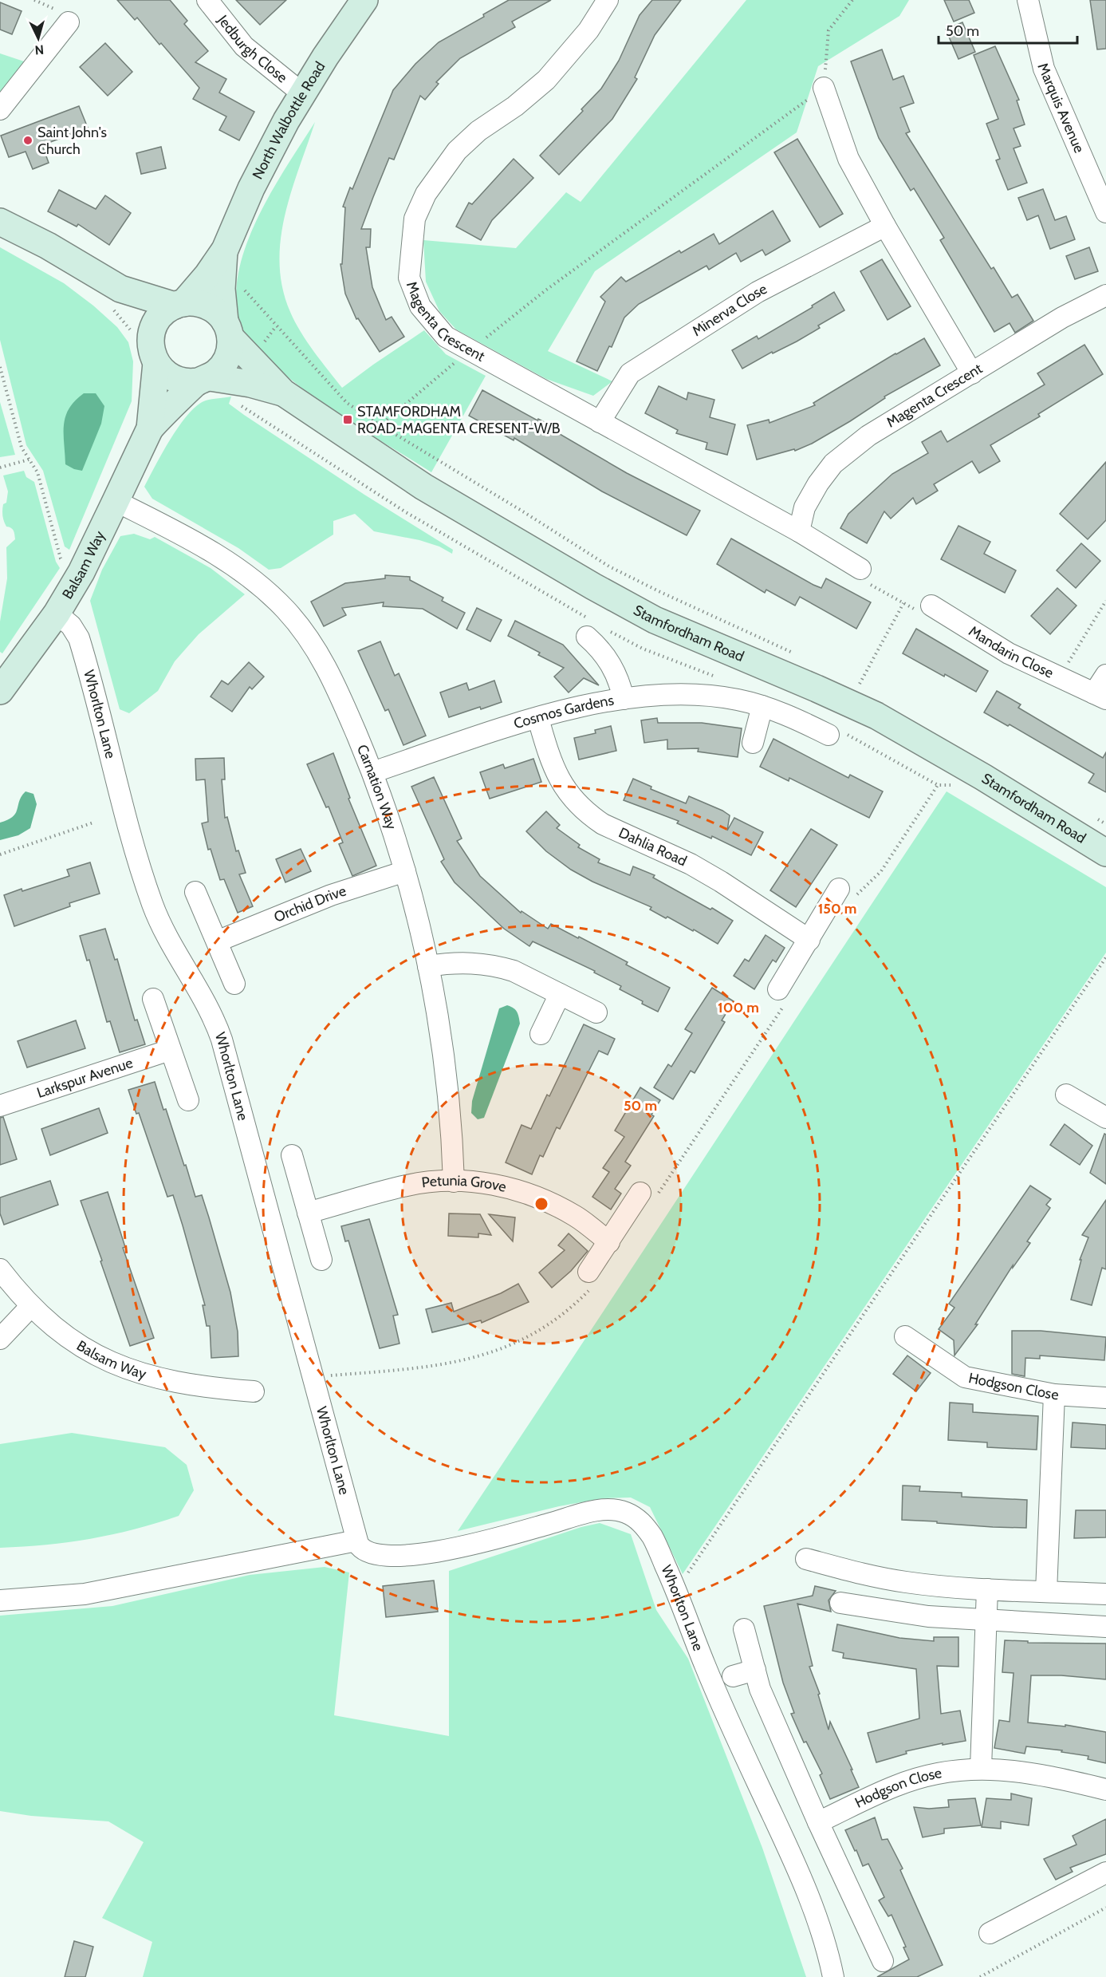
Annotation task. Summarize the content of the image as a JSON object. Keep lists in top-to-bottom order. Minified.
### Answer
{"streets":{"main road":["North Walbottle Road","Balsam Way","Stamfordham Road"],"street":["Jedburgh Close","Marquis Avenue","Minerva Close","Magenta Crescent","Mandarin Close","Cosmos Gardens","Whorlton Lane","Carnation Way","Dahlia Road","Orchid Drive","Larkspur Avenue","Petunia Grove","Hodgson Close"]},"crossings":[["Jedburgh Close","North Walbottle Road"],["North Walbottle Road","Balsam Way"],["North Walbottle Road","Stamfordham Road"],["Minerva Close","Magenta Crescent"],["Balsam Way","Stamfordham Road"],["Balsam Way","Whorlton Lane"],["Balsam Way","Carnation Way"],["Cosmos Gardens","Carnation Way"],["Cosmos Gardens","Dahlia Road"],["Carnation Way","Orchid Drive"],["Carnation Way","Petunia Grove"]],"places":{"other":["Saint John's Church"],"transit":["STAMFORDHAM ROAD-MAGENTA CRESENT-W/B"]},"scale_bar":"50 m","north":"bottom","rings":["150 m","100 m","50 m"]}
